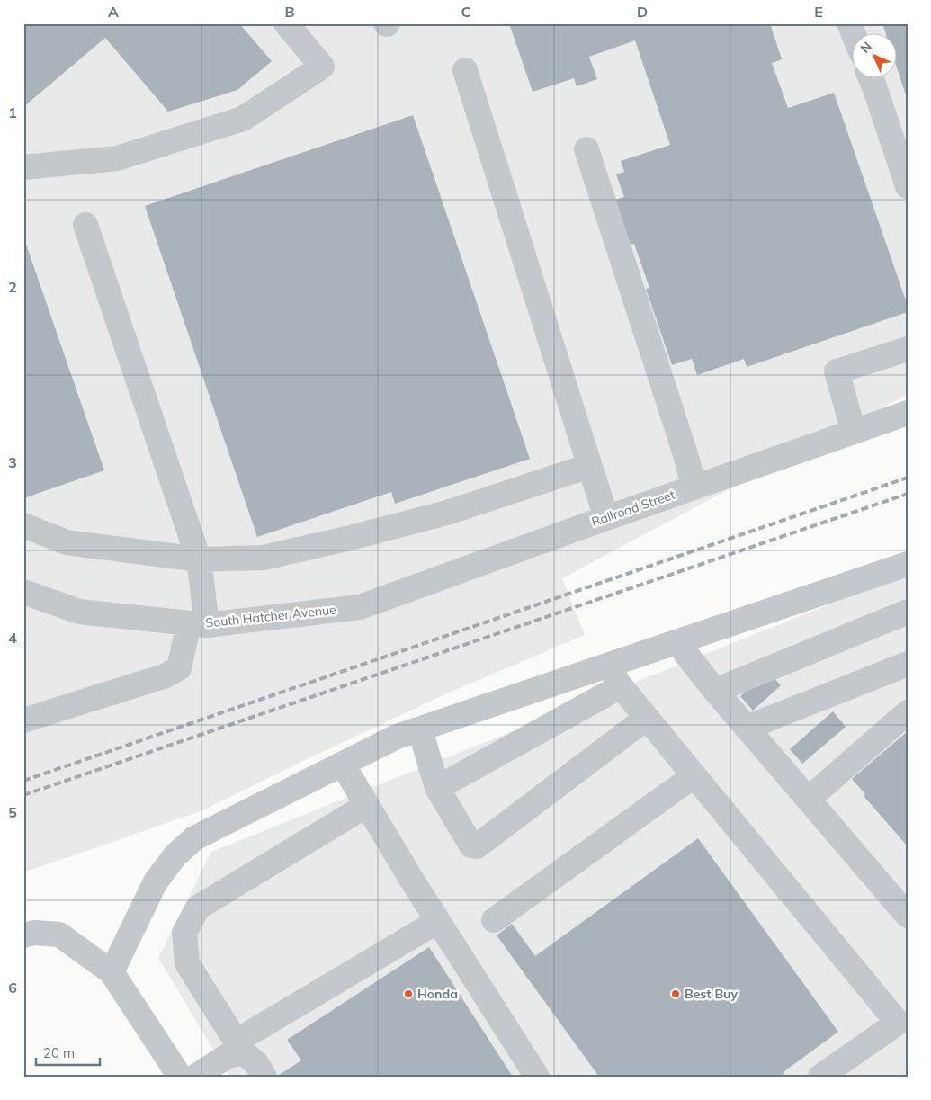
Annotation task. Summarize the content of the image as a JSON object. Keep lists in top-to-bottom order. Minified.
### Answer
{"streets":{"street":["Railroad Street","South Hatcher Avenue"]},"crossings":[["Railroad Street","South Hatcher Avenue"]],"places":["Honda","Best Buy"],"scale_bar":"20 m","north":"top left","grid":{"columns":["A","B","C","D","E"],"rows":["1","2","3","4","5","6"]}}
